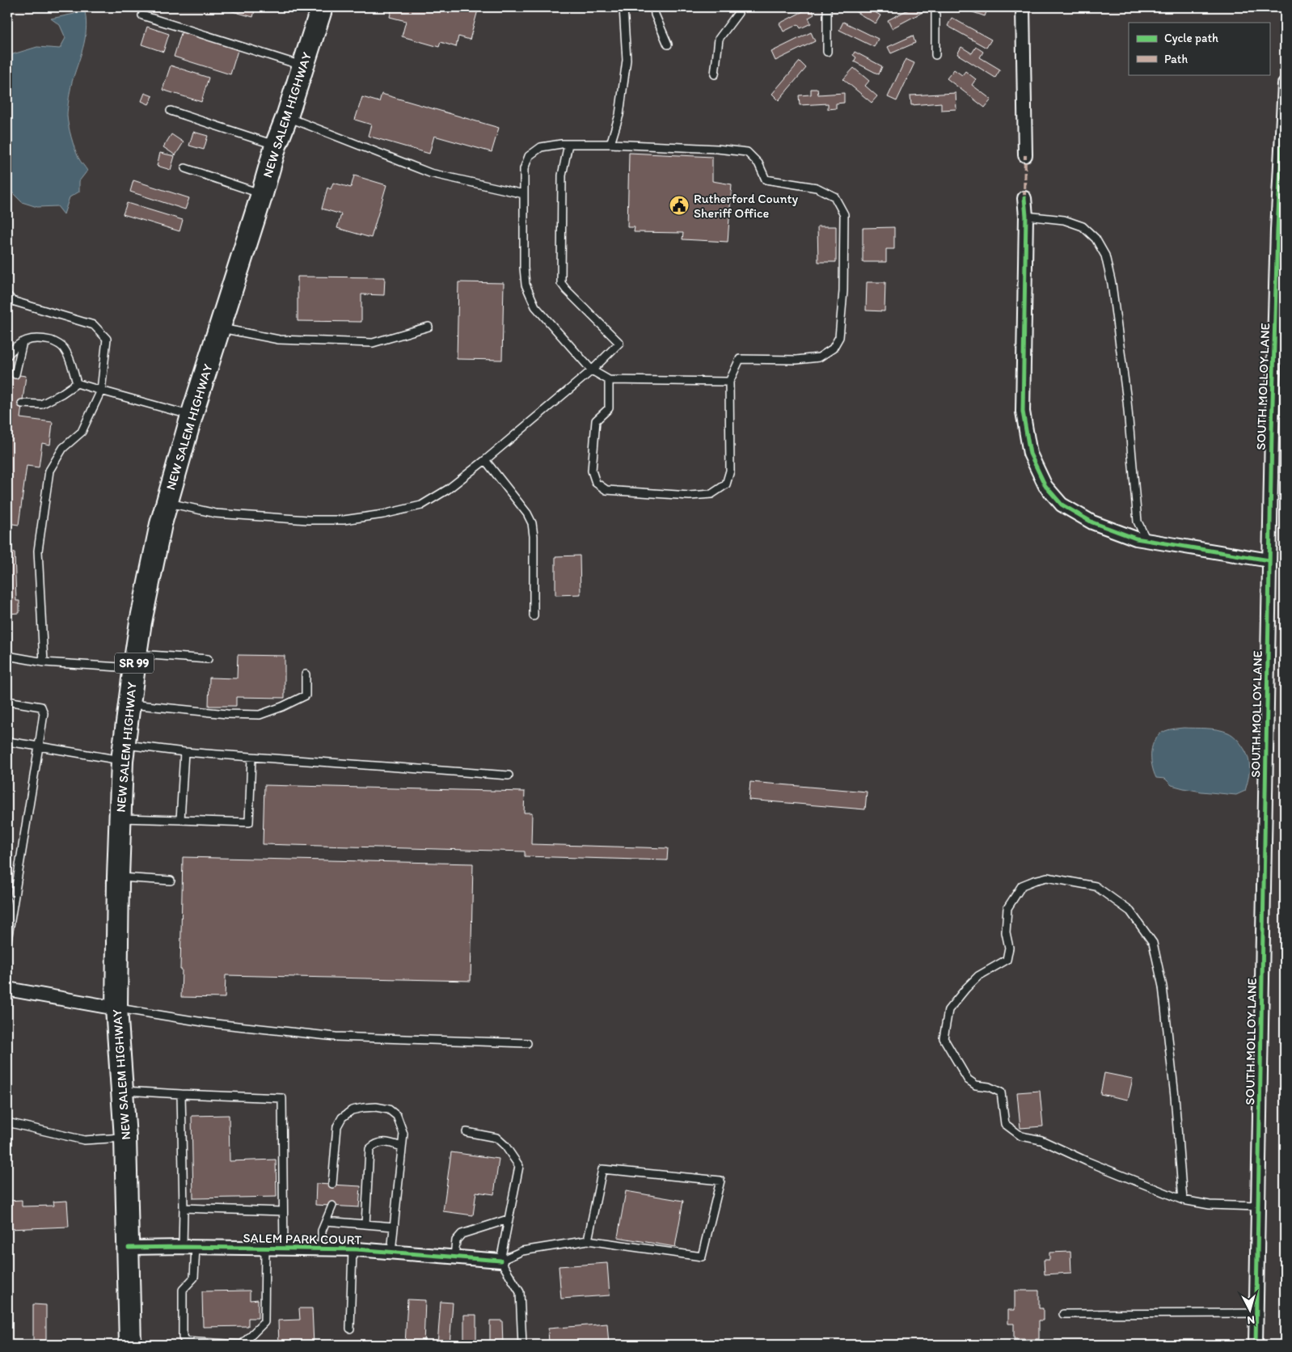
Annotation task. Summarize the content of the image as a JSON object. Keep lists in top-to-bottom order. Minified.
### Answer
{"streets":{"main road":["NEW SALEM HIGHWAY","SR 99"],"street":["SOUTH MOLLOY LANE","SALEM PARK COURT"]},"crossings":[["NEW SALEM HIGHWAY","SALEM PARK COURT"]],"places":{"public building":["Rutherford County Sheriff Office"]},"legend":["Cycle path","Path"],"north":"bottom"}
